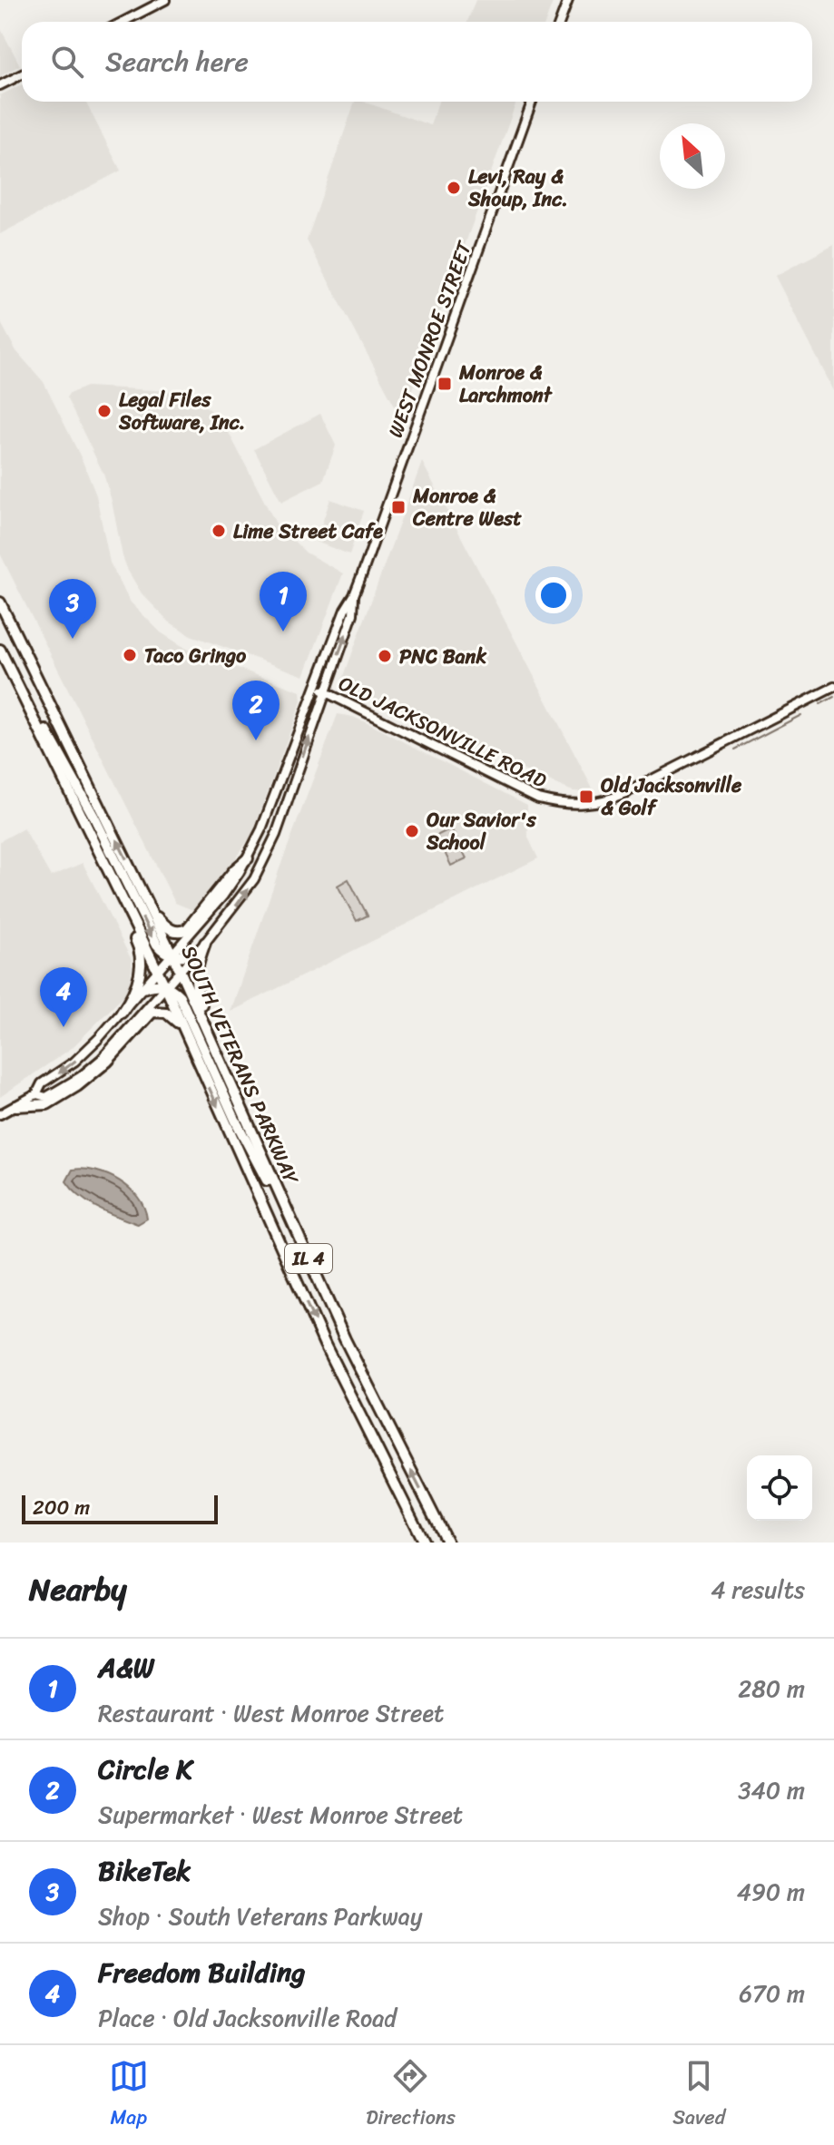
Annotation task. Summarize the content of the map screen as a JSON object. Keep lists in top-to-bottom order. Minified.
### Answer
{"streets":{"highway":["SOUTH VETERANS PARKWAY","IL 4"],"street":["WEST MONROE STREET","OLD JACKSONVILLE ROAD"]},"crossings":[["WEST MONROE STREET","OLD JACKSONVILLE ROAD"],["WEST MONROE STREET","SOUTH VETERANS PARKWAY"]],"places":{"other":["Levi, Ray & Shoup, Inc.","Legal Files Software, Inc.","Lime Street Cafe","Taco Gringo","PNC Bank","Our Savior's School"],"transit":["Monroe & Larchmont","Monroe & Centre West","Old Jacksonville & Golf"]},"scale_bar":"200 m","north":"top left","page":{"search":"Search here","pins":["1","3","2","4"],"scale":"200 m","heading":["Nearby","4 results"],"list":[{"mark":"1","name":"A&W","note":"Restaurant · West Monroe Street","value":"280 m"},{"mark":"2","name":"Circle K","note":"Supermarket · West Monroe Street","value":"340 m"},{"mark":"3","name":"BikeTek","note":"Shop · South Veterans Parkway","value":"490 m"},{"mark":"4","name":"Freedom Building","note":"Place · Old Jacksonville Road","value":"670 m"}],"nav":["Map","Directions","Saved"]}}
